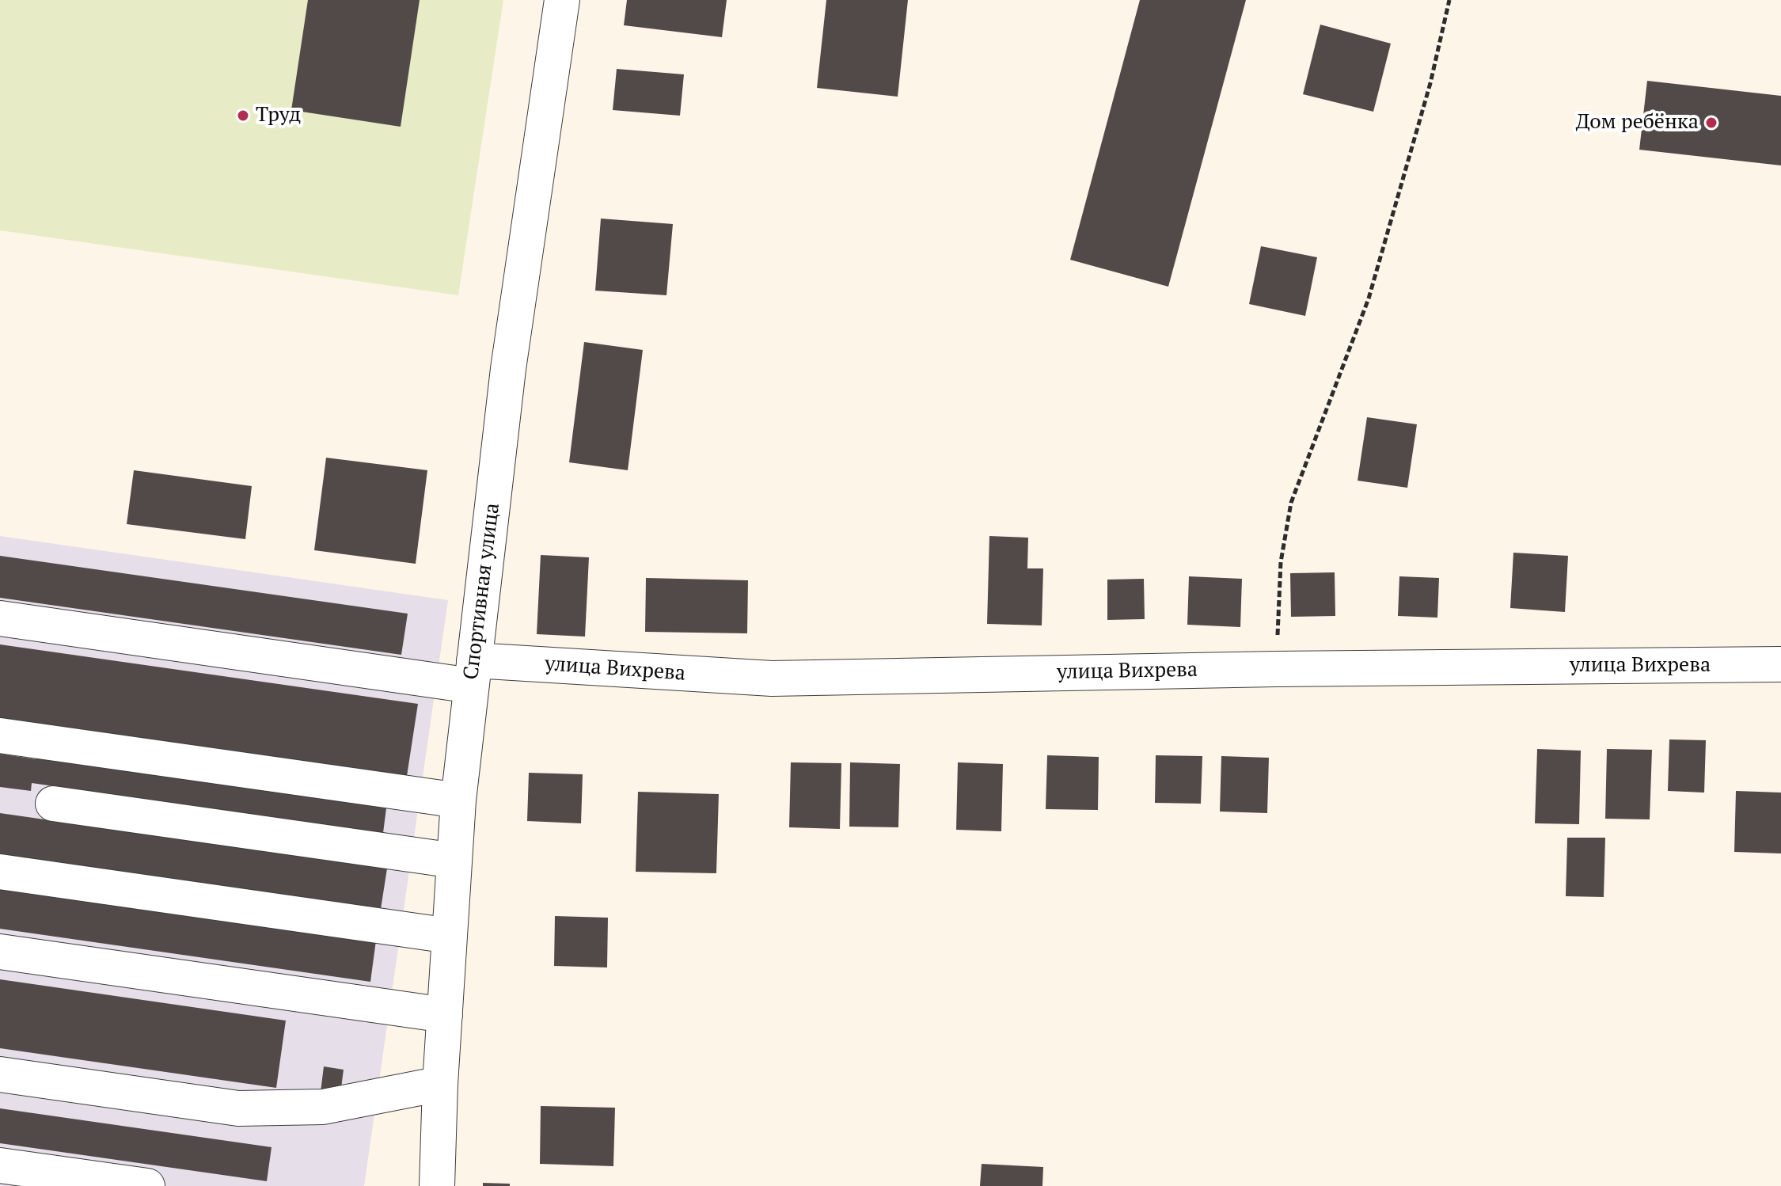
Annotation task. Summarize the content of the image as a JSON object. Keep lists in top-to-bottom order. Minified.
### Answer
{"streets":{"street":["Спортивная улица","улица Вихрева"]},"crossings":[["Спортивная улица","улица Вихрева"]],"places":["Труд","Дом ребёнка"]}
